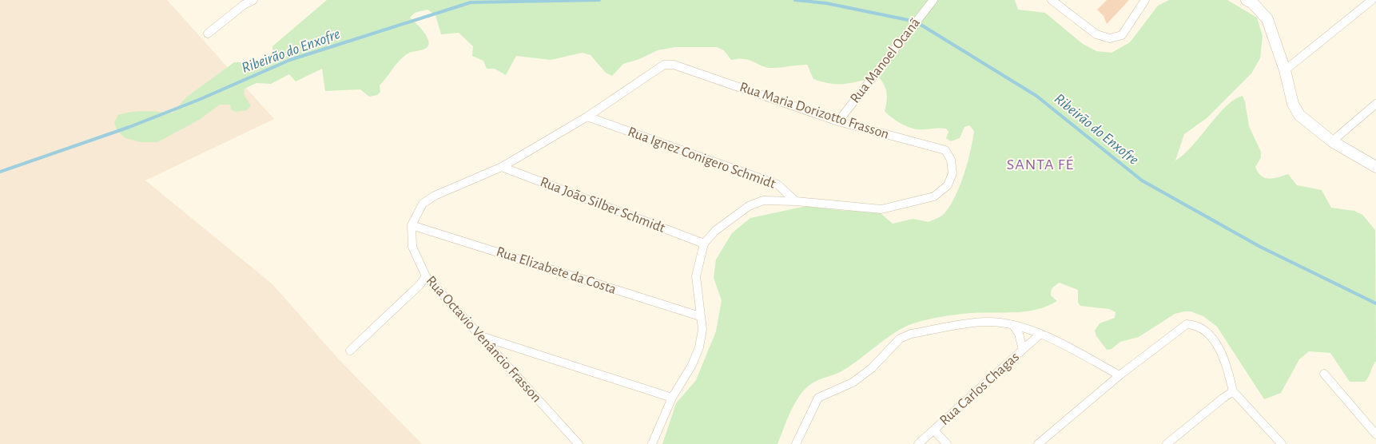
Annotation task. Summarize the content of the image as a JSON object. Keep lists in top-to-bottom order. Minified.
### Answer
{"streets":{"street":["Rua Manoel Ocanã","Rua Maria Dorizotto Frasson","Rua Ignez Conigero Schmidt","Rua João Silber Schmidt","Rua Elizabete da Costa","Rua Octavio Venâncio Frasson","Rua Carlos Chagas"]},"crossings":[["Rua Manoel Ocanã","Rua Maria Dorizotto Frasson"],["Rua Maria Dorizotto Frasson","Rua Ignez Conigero Schmidt"],["Rua Maria Dorizotto Frasson","Rua Octavio Venâncio Frasson"],["Rua Ignez Conigero Schmidt","Rua Octavio Venâncio Frasson"],["Rua João Silber Schmidt","Rua Octavio Venâncio Frasson"],["Rua Elizabete da Costa","Rua Octavio Venâncio Frasson"]],"districts":["SANTA FÉ"],"water":["Ribeirão do Enxofre"]}
